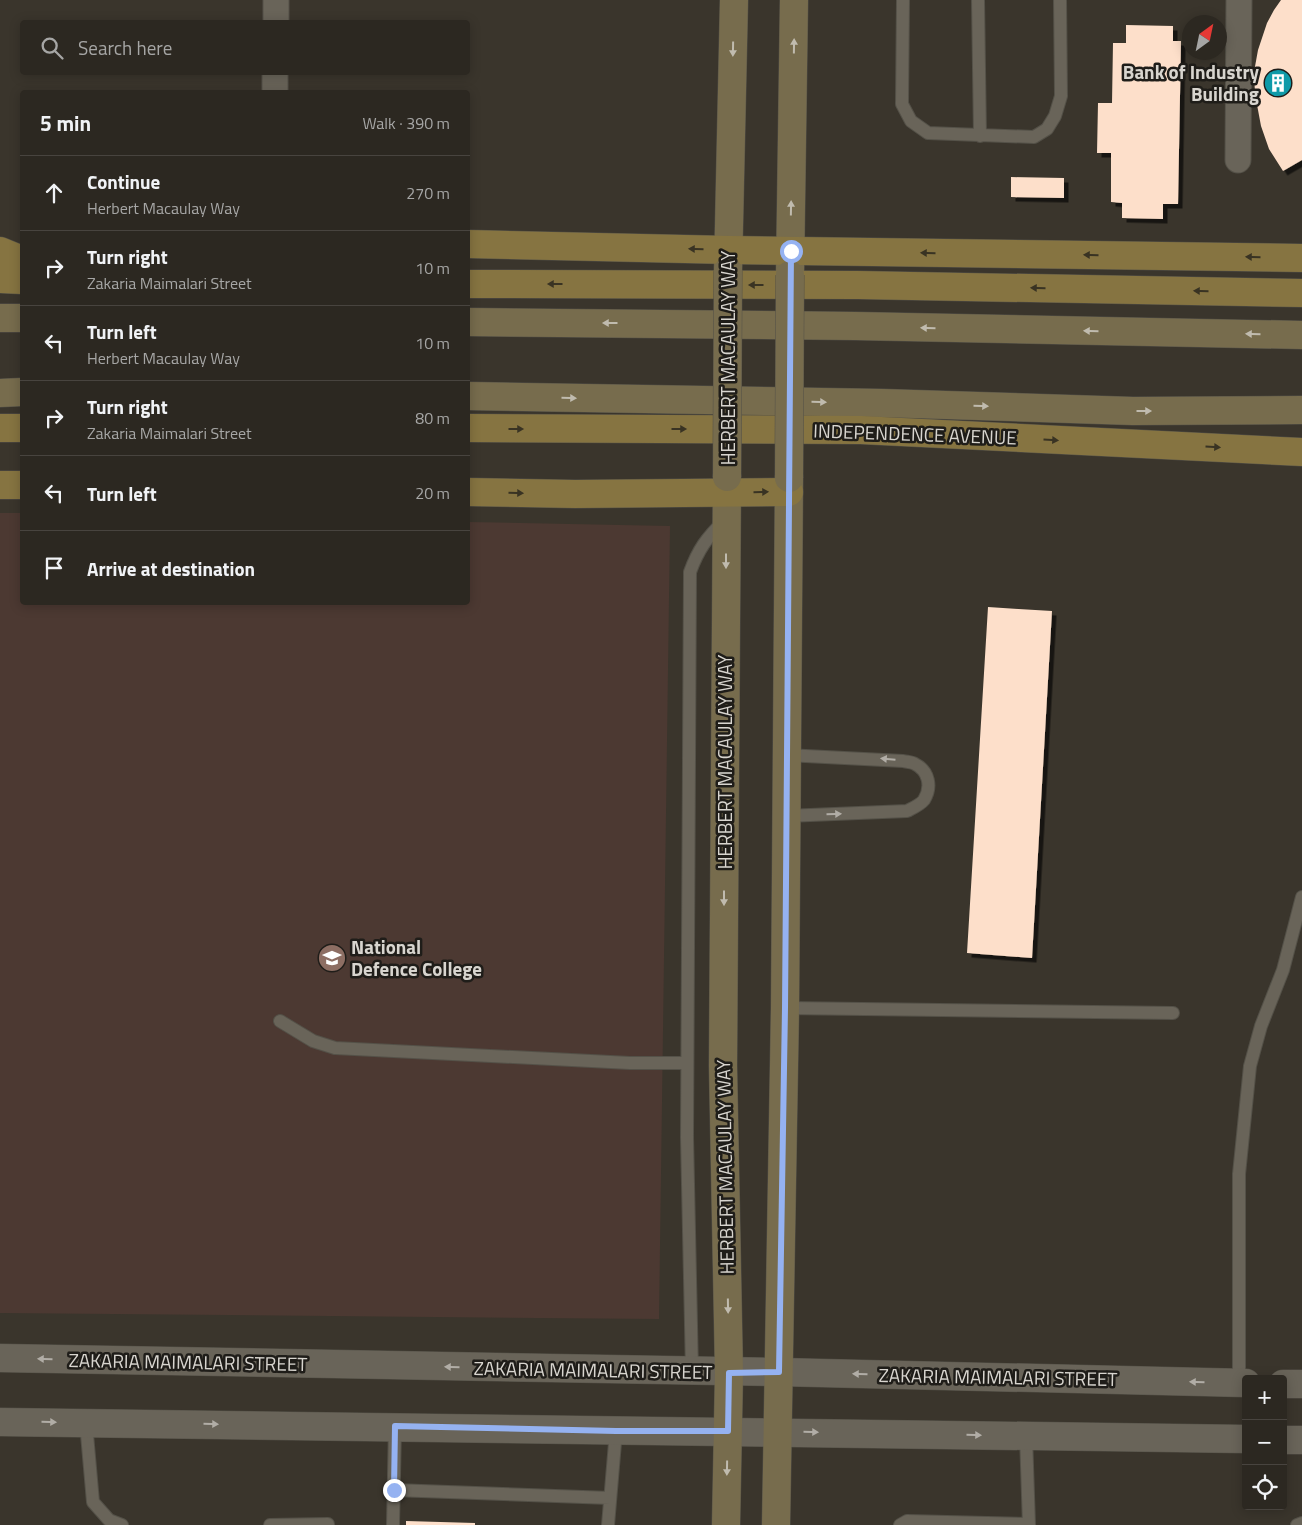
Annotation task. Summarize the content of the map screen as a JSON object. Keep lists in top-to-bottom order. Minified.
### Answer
{"streets":{"main road":["HERBERT MACAULAY WAY","INDEPENDENCE AVENUE"],"street":["ZAKARIA MAIMALARI STREET"]},"crossings":[["HERBERT MACAULAY WAY","ZAKARIA MAIMALARI STREET"]],"places":{"building":["Bank of Industry Building"],"school or university":["National Defence College"]},"north":"top right","page":{"search":"Search here","heading":["5 min","Walk · 390 m"],"list":[["Continue","Herbert Macaulay Way","270 m"],["Turn right","Zakaria Maimalari Street","10 m"],["Turn left","Herbert Macaulay Way","10 m"],["Turn right","Zakaria Maimalari Street","80 m"],["Turn left","20 m"],"Arrive at destination"],"map_buttons":["+","−"]}}
